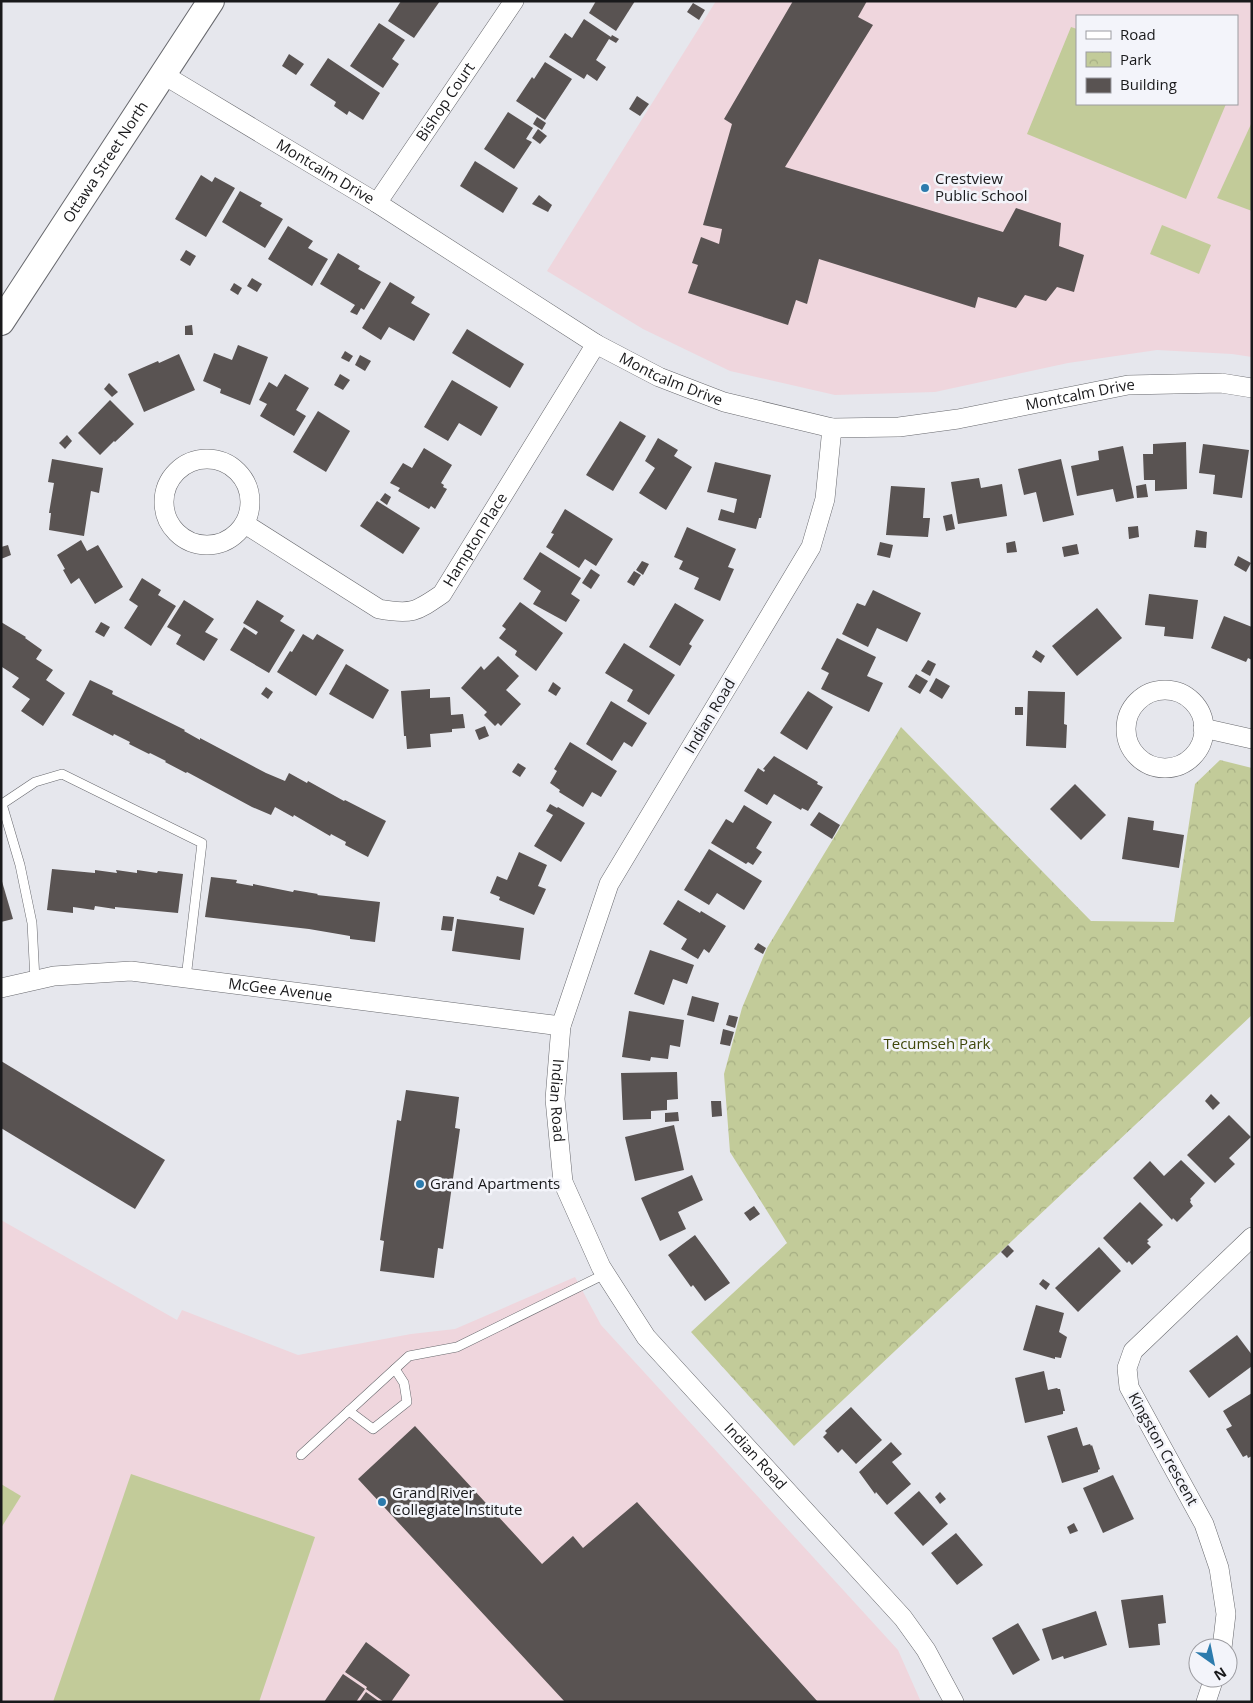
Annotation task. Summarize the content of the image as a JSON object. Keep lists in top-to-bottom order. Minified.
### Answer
{"streets":{"main road":["Ottawa Street North"],"street":["Bishop Court","Montcalm Drive","Hampton Place","Indian Road","McGee Avenue","Kingston Crescent"]},"crossings":[["Bishop Court","Montcalm Drive"],["Ottawa Street North","Montcalm Drive"],["Montcalm Drive","Hampton Place"],["Montcalm Drive","Indian Road"],["Indian Road","McGee Avenue"]],"parks":["Tecumseh Park"],"places":["Crestview Public School","Grand Apartments","Grand River Collegiate Institute"],"legend":["Road","Park","Building"],"north":"bottom right"}
